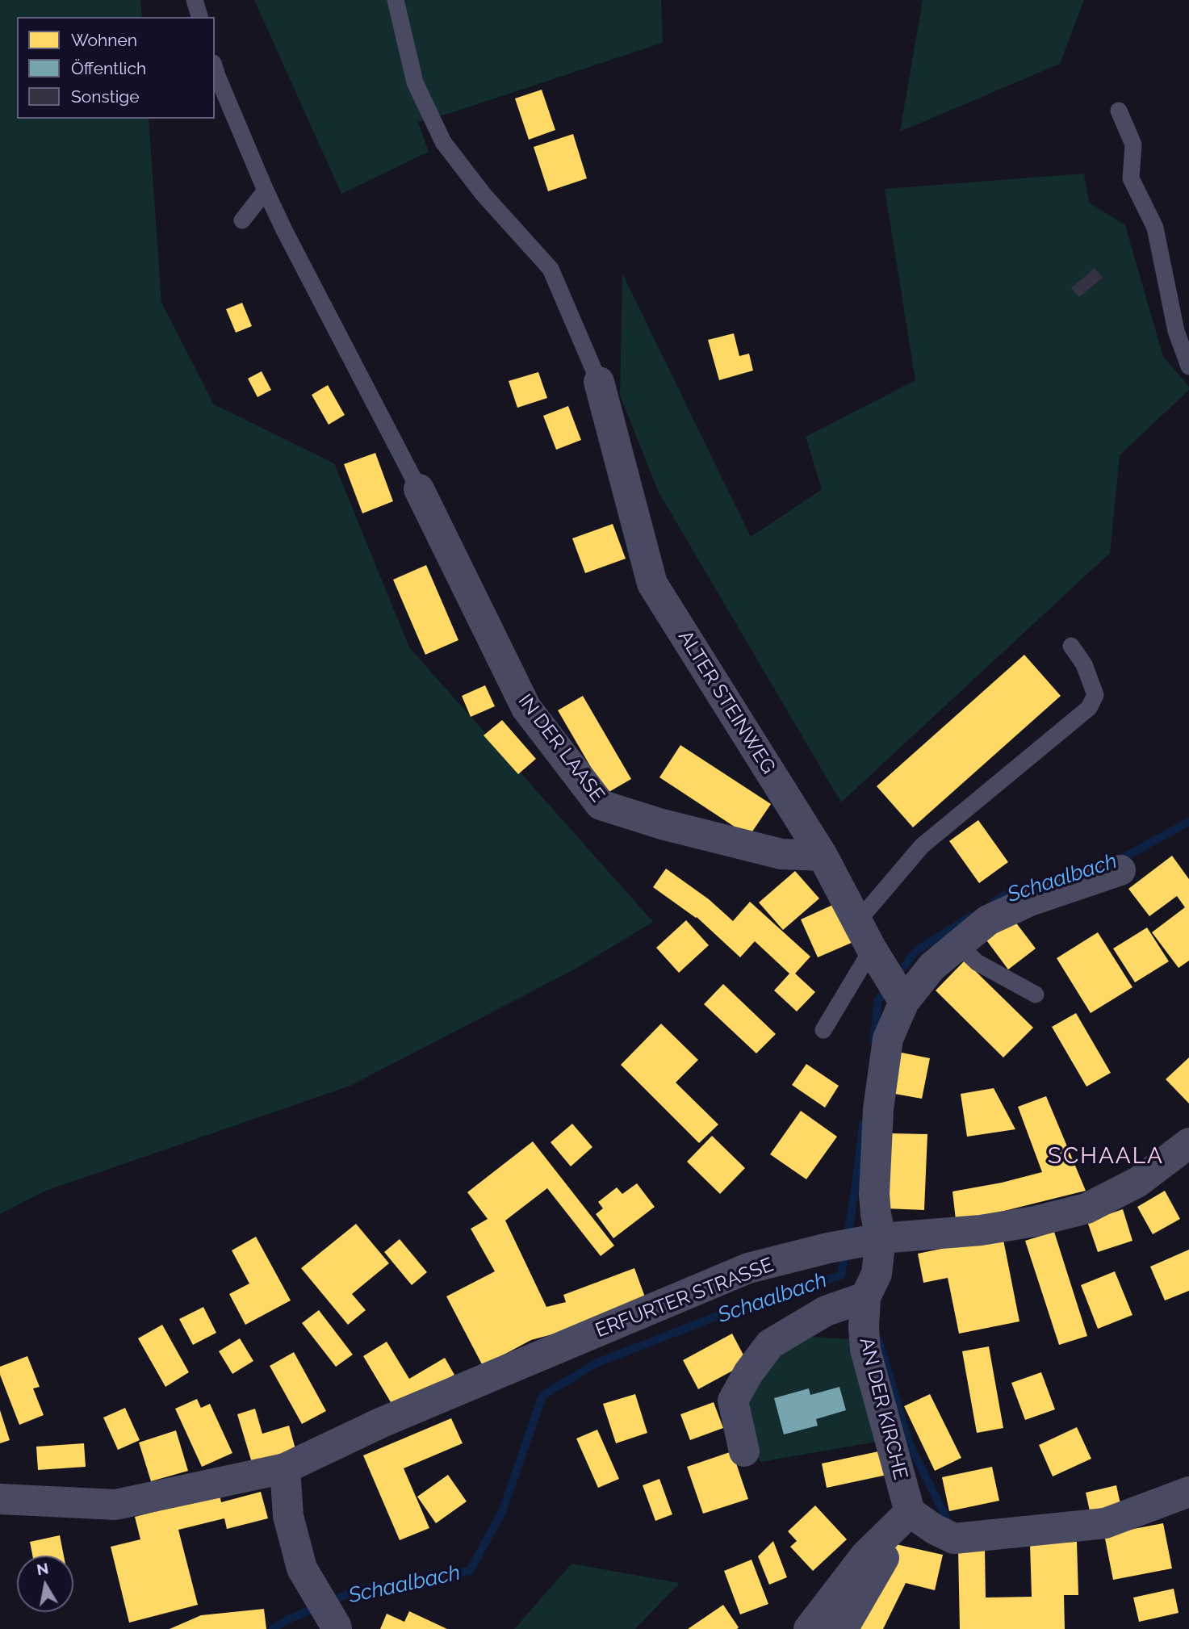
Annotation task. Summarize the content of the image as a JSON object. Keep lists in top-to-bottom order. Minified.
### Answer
{"streets":{"street":["ALTER STEINWEG","IN DER LAASE","ERFURTER STRASSE","AN DER KIRCHE"]},"crossings":[["ALTER STEINWEG","IN DER LAASE"],["ALTER STEINWEG","AN DER KIRCHE"],["ERFURTER STRASSE","AN DER KIRCHE"]],"districts":["SCHAALA"],"water":["Schaalbach"],"legend":["Wohnen","Öffentlich","Sonstige"],"north":"top"}
